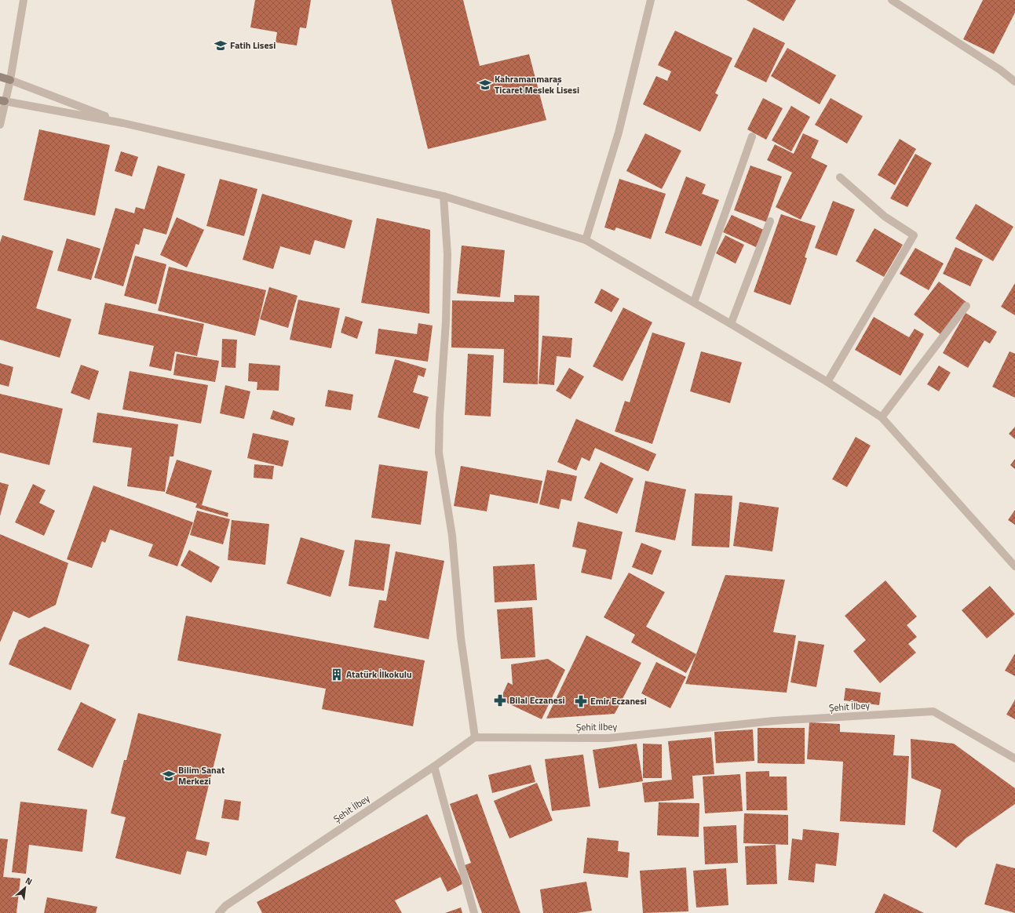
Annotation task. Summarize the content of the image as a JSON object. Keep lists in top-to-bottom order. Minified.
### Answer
{"streets":{"street":["Şehit İlbey"]},"places":{"school or university":["Fatih Lisesi","Kahramanmaraş Ticaret Meslek Lisesi","Bilim Sanat Merkezi"],"building":["Atatürk İlkokulu"],"pharmacy":["Bilal Eczanesi","Emir Eczanesi"]},"north":"top right"}
